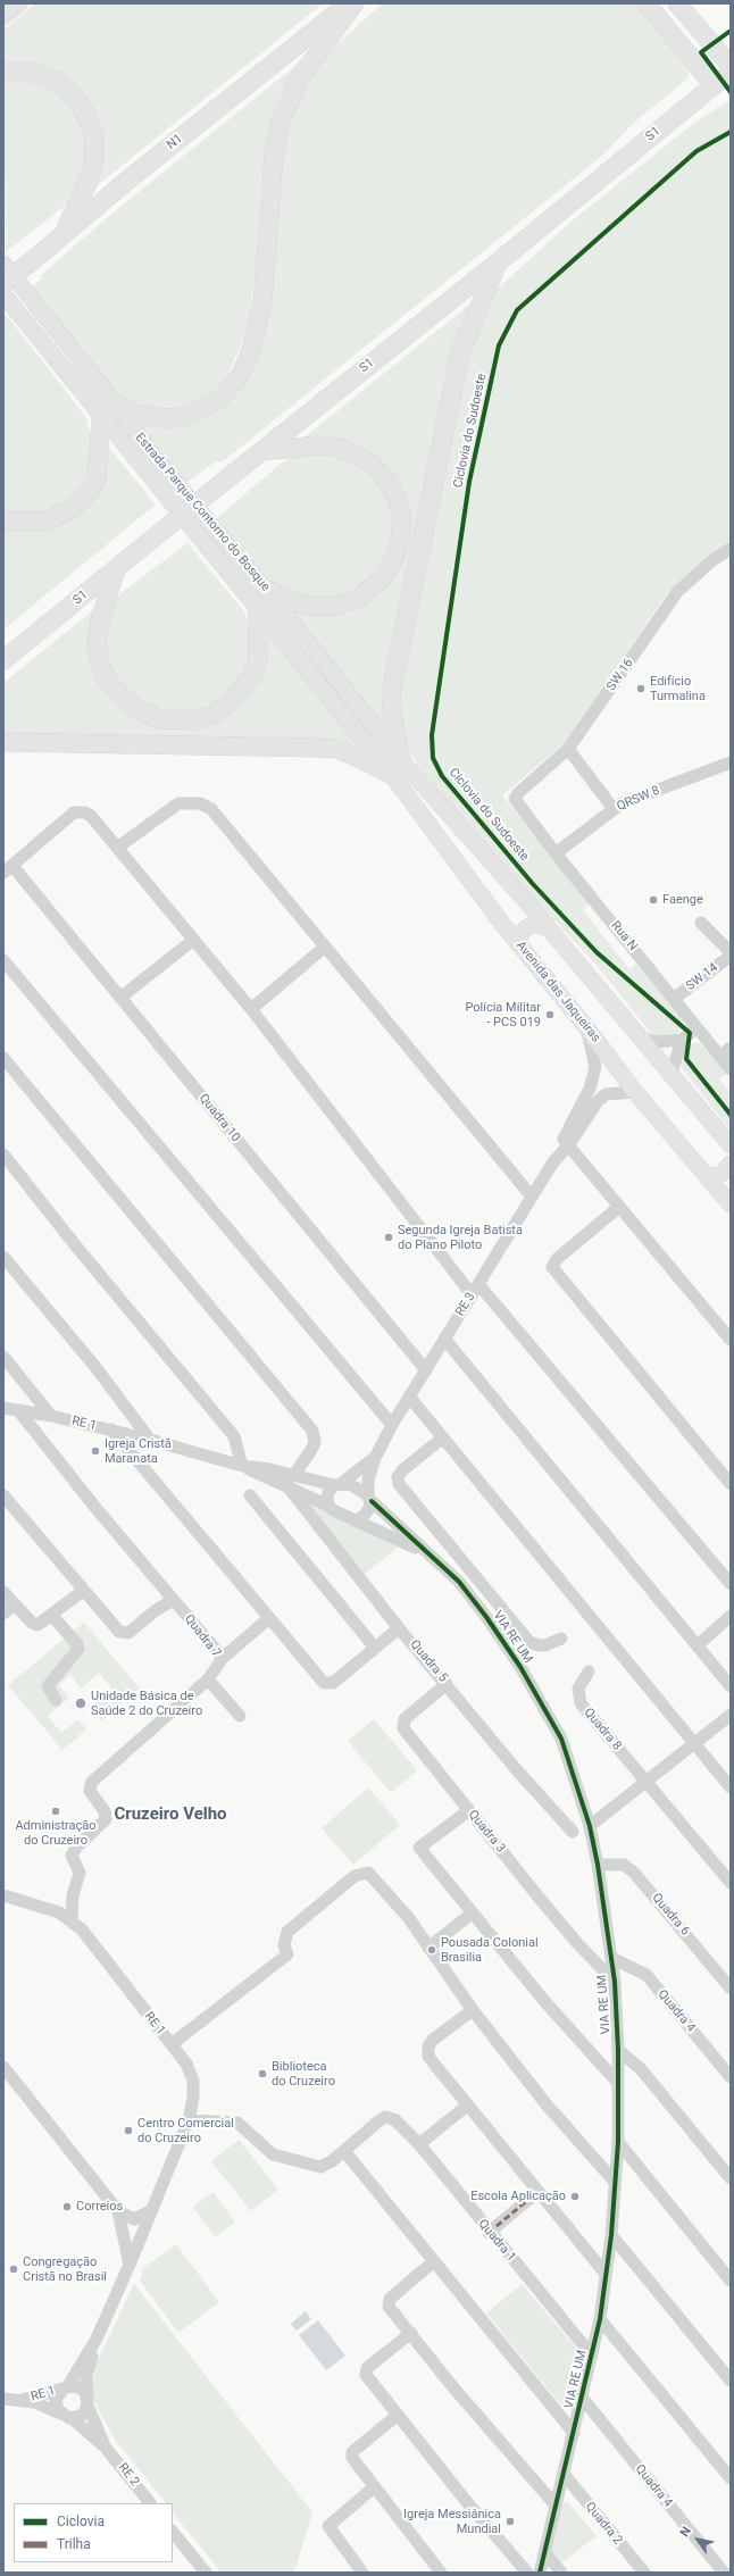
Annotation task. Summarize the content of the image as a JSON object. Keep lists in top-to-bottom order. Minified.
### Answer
{"streets":{"highway":["S1","N1"],"main road":["Estrada Parque Contorno do Bosque","Avenida das Jaqueiras"],"street":["SW 16","QRSW 8","Rua N","SW 14","Quadra 10","RE 3","RE 1","Quadra 7","VIA RE UM","Quadra 5","Quadra 8","Quadra 3","Quadra 6","Quadra 4","Quadra 1","RE 2","Quadra 2"],"cycle path":["Ciclovia do Sudoeste"]},"crossings":[["Estrada Parque Contorno do Bosque","Avenida das Jaqueiras"],["SW 16","Rua N"],["QRSW 8","Rua N"],["Rua N","SW 14"],["Avenida das Jaqueiras","RE 3"],["Quadra 10","RE 3"],["RE 3","RE 1"],["RE 3","VIA RE UM"],["RE 1","Quadra 7"],["RE 1","VIA RE UM"],["RE 1","Quadra 5"],["RE 1","RE 2"],["VIA RE UM","Quadra 3"],["VIA RE UM","Quadra 6"],["VIA RE UM","Quadra 4"],["VIA RE UM","Quadra 1"],["VIA RE UM","Quadra 2"],["Quadra 5","Quadra 3"]],"districts":["Cruzeiro Velho"],"places":["Edifício Turmalina","Faenge","Polícia Militar - PCS 019","Segunda Igreja Batista do Plano Piloto","Igreja Cristã Maranata","Unidade Básica de Saúde 2 do Cruzeiro","Administração do Cruzeiro","Pousada Colonial Brasilia","Biblioteca do Cruzeiro","Centro Comercial do Cruzeiro","Escola Aplicação","Correios","Congregação Cristã no Brasil","Igreja Messiânica Mundial"],"legend":["Ciclovia","Trilha"],"north":"top left"}
